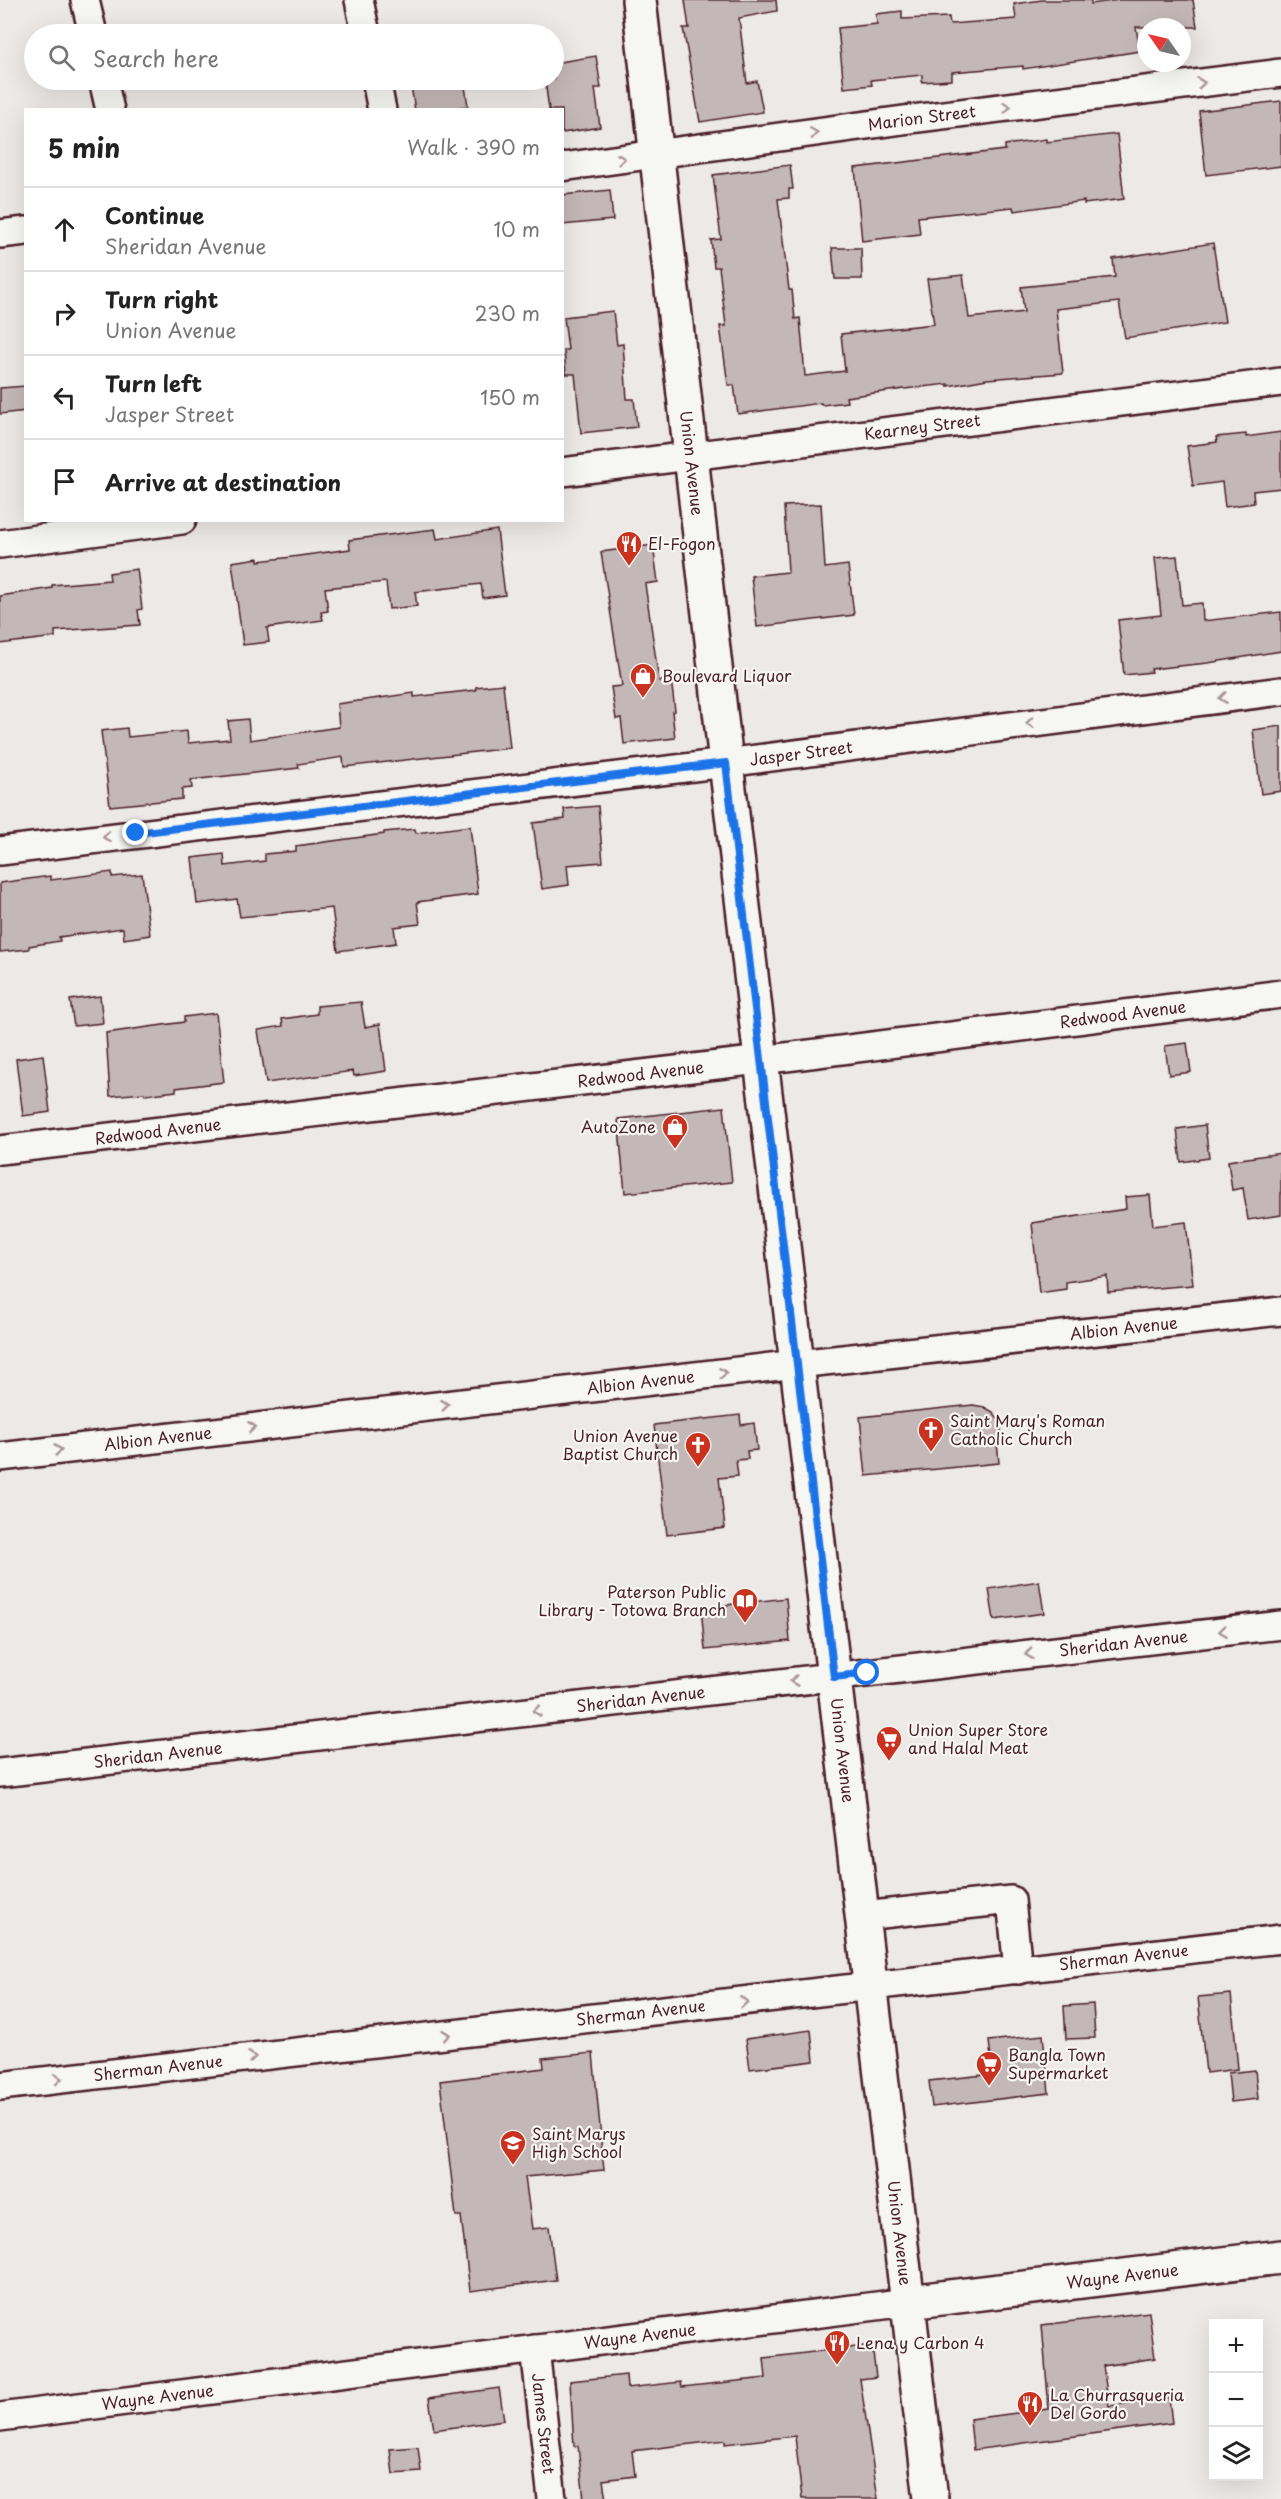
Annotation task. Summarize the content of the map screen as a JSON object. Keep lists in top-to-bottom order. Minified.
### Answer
{"streets":{"main road":["Union Avenue","Wayne Avenue"],"street":["Marion Street","Kearney Street","Jasper Street","Redwood Avenue","Albion Avenue","Sheridan Avenue","Sherman Avenue","James Street"]},"crossings":[["Marion Street","Union Avenue"],["Kearney Street","Union Avenue"],["Union Avenue","Jasper Street"],["Union Avenue","Redwood Avenue"],["Union Avenue","Albion Avenue"],["Union Avenue","Sheridan Avenue"],["Union Avenue","Sherman Avenue"],["Union Avenue","Wayne Avenue"],["Wayne Avenue","James Street"]],"one_way":["Marion Street","Jasper Street","Albion Avenue","Sheridan Avenue","Sherman Avenue"],"places":{"restaurant":["El-Fogon","Lena y Carbon 4","La Churrasqueria Del Gordo"],"shop":["Boulevard Liquor","AutoZone"],"church":["Saint Mary's Roman Catholic Church","Union Avenue Baptist Church"],"library":["Paterson Public Library - Totowa Branch"],"supermarket":["Union Super Store and Halal Meat","Bangla Town Supermarket"],"school or university":["Saint Marys High School"]},"north":"top left","page":{"search":"Search here","heading":["5 min","Walk · 390 m"],"list":[["Continue","Sheridan Avenue","10 m"],["Turn right","Union Avenue","230 m"],["Turn left","Jasper Street","150 m"],"Arrive at destination"],"map_buttons":["+","−"]}}
